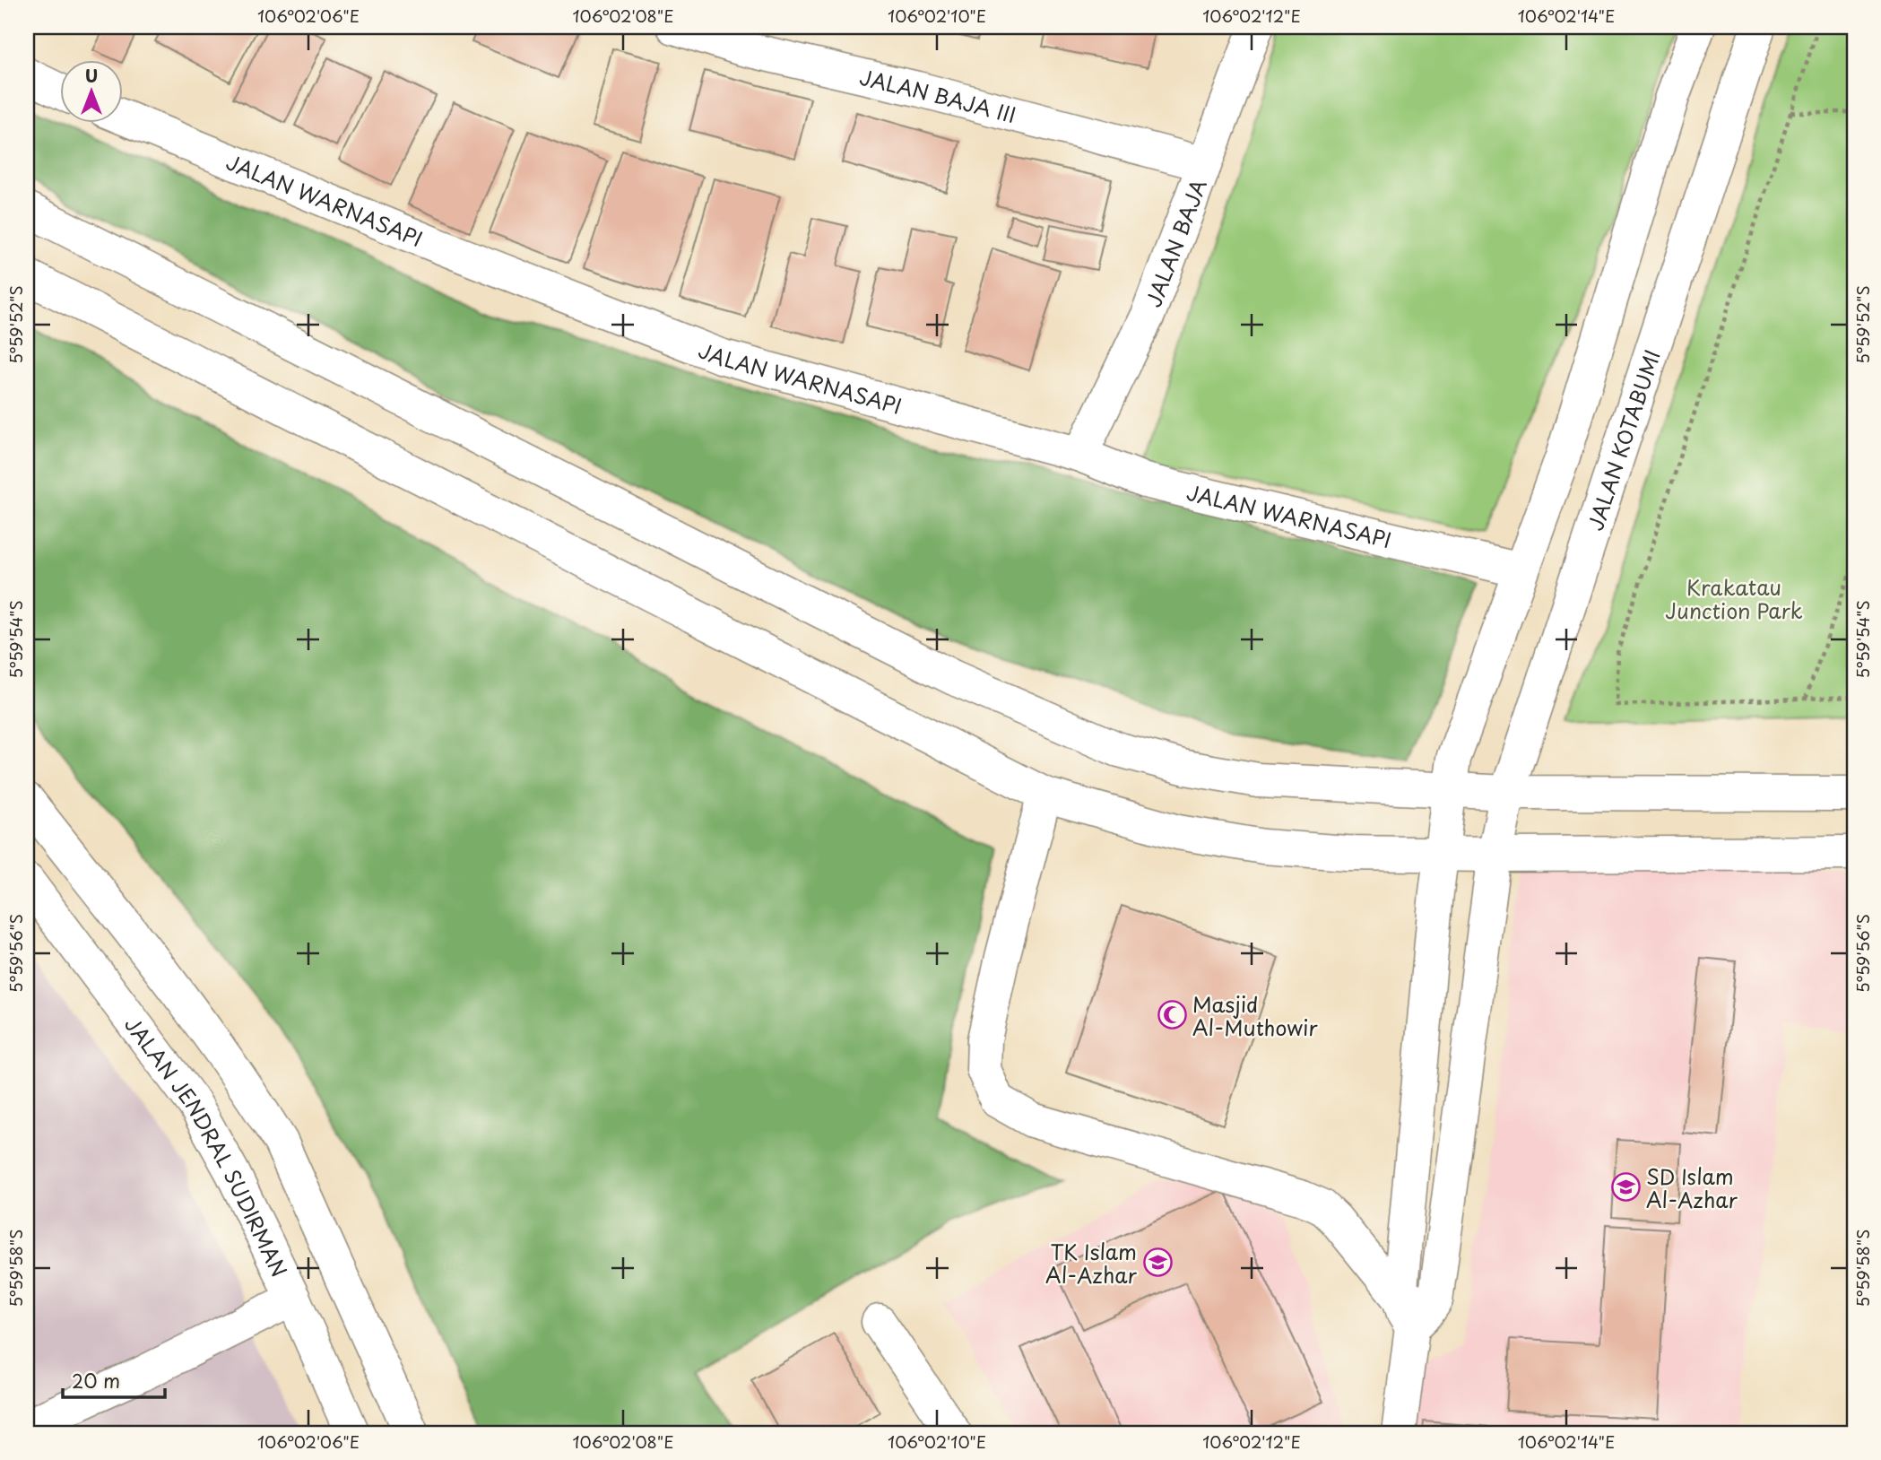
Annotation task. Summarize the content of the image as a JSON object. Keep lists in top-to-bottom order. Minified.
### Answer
{"streets":{"main road":["JALAN BAJA III","JALAN WARNASAPI","JALAN BAJA","JALAN KOTABUMI","JALAN JENDRAL SUDIRMAN"]},"crossings":[["JALAN BAJA III","JALAN BAJA"],["JALAN WARNASAPI","JALAN BAJA"]],"parks":["Krakatau Junction Park"],"places":{"mosque":["Masjid Al-Muthowir"],"school or university":["SD Islam Al-Azhar","TK Islam Al-Azhar"]},"scale_bar":"20 m","north":"top","coordinates":["106°02'06\"E","106°02'08\"E","106°02'10\"E","106°02'12\"E","106°02'14\"E","5°59'52\"S","5°59'54\"S","5°59'56\"S","5°59'58\"S"]}
